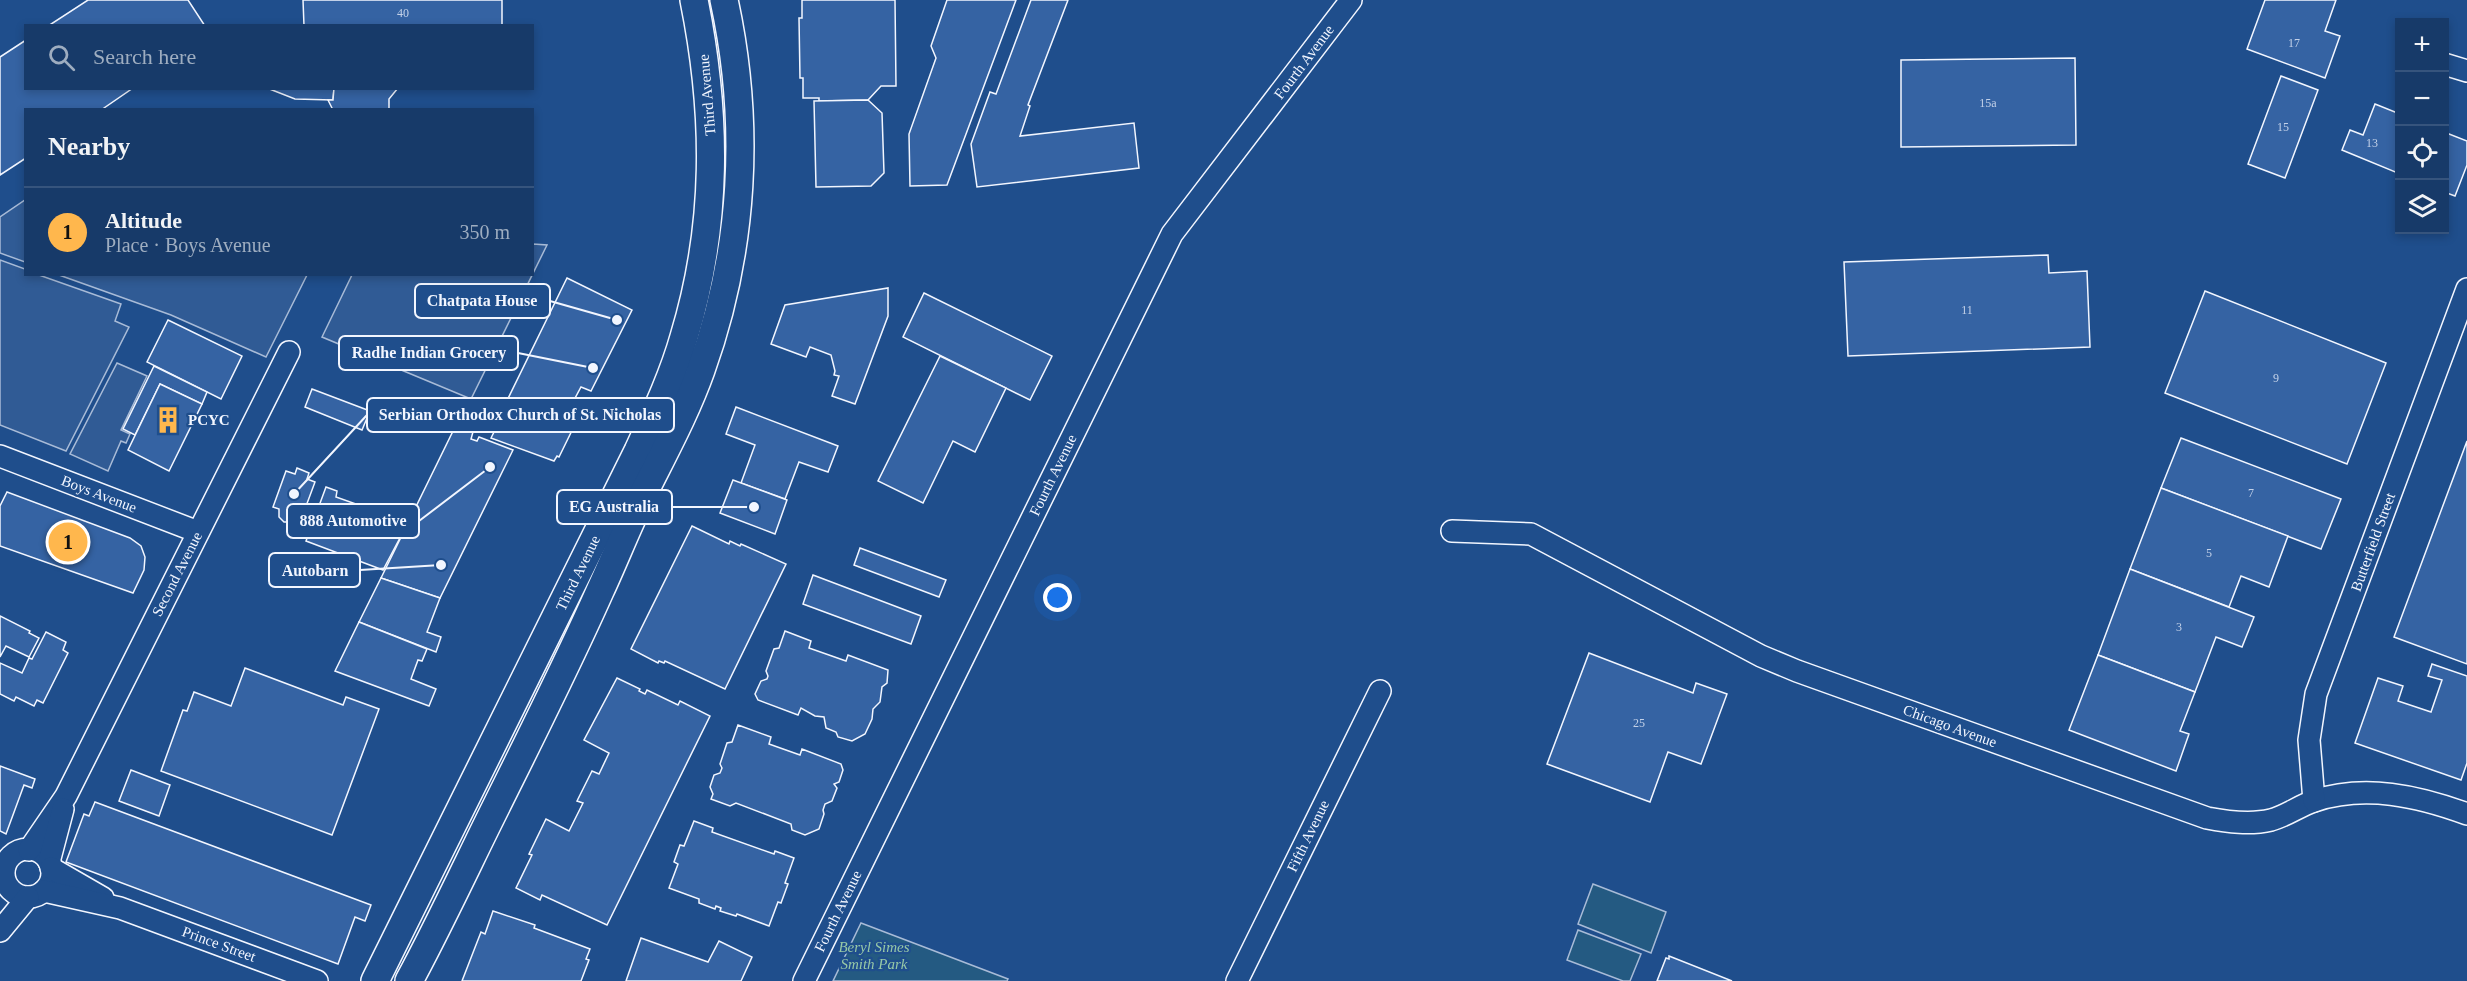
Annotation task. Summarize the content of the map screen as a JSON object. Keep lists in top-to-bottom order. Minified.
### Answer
{"streets":{"main road":["Third Avenue"],"street":["Fourth Avenue","Boys Avenue","Butterfield Street","Second Avenue","Chicago Avenue","Fifth Avenue","Prince Street"]},"crossings":[["Boys Avenue","Second Avenue"],["Butterfield Street","Chicago Avenue"],["Second Avenue","Prince Street"]],"parks":["Beryl Simes Smith Park"],"places":{"other":["Chatpata House","Radhe Indian Grocery","888 Automotive","Serbian Orthodox Church of St. Nicholas","EG Australia","Autobarn"],"building":["PCYC"]},"house_numbers":["40","17","15a","15","13","11","9","7","5","3","25"],"page":{"map_buttons":["+","−"],"search":"Search here","heading":"Nearby","list":[{"mark":"1","name":"Altitude","note":"Place · Boys Avenue","value":"350 m"}],"pins":"1"}}
